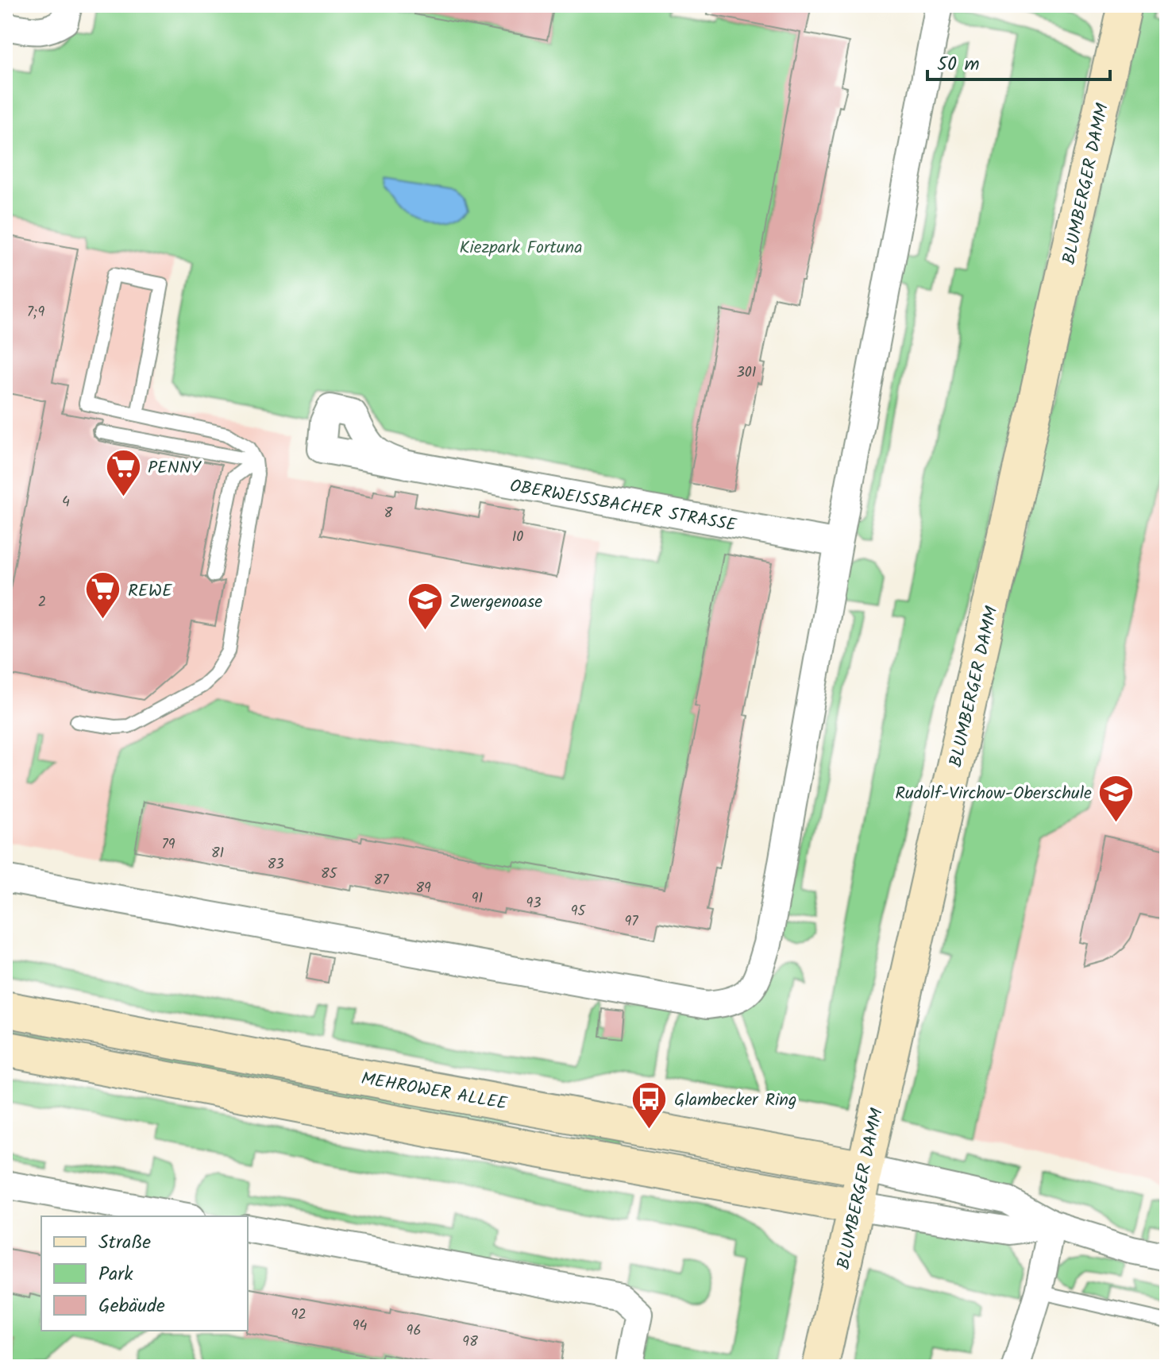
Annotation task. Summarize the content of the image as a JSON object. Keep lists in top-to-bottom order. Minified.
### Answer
{"streets":{"main road":["BLUMBERGER DAMM","MEHROWER ALLEE"],"street":["OBERWEISSBACHER STRASSE"]},"crossings":[["BLUMBERGER DAMM","MEHROWER ALLEE"]],"parks":["Kiezpark Fortuna"],"places":{"supermarket":["PENNY","REWE"],"school or university":["Zwergenoase","Rudolf-Virchow-Oberschule"],"bus stop":["Glambecker Ring"]},"house_numbers":["7;9","301","4","8","10","2","79","81","83","85","87","89","91","93","95","97","92","94","96","98"],"legend":["Straße","Park","Gebäude"],"scale_bar":"50 m"}
